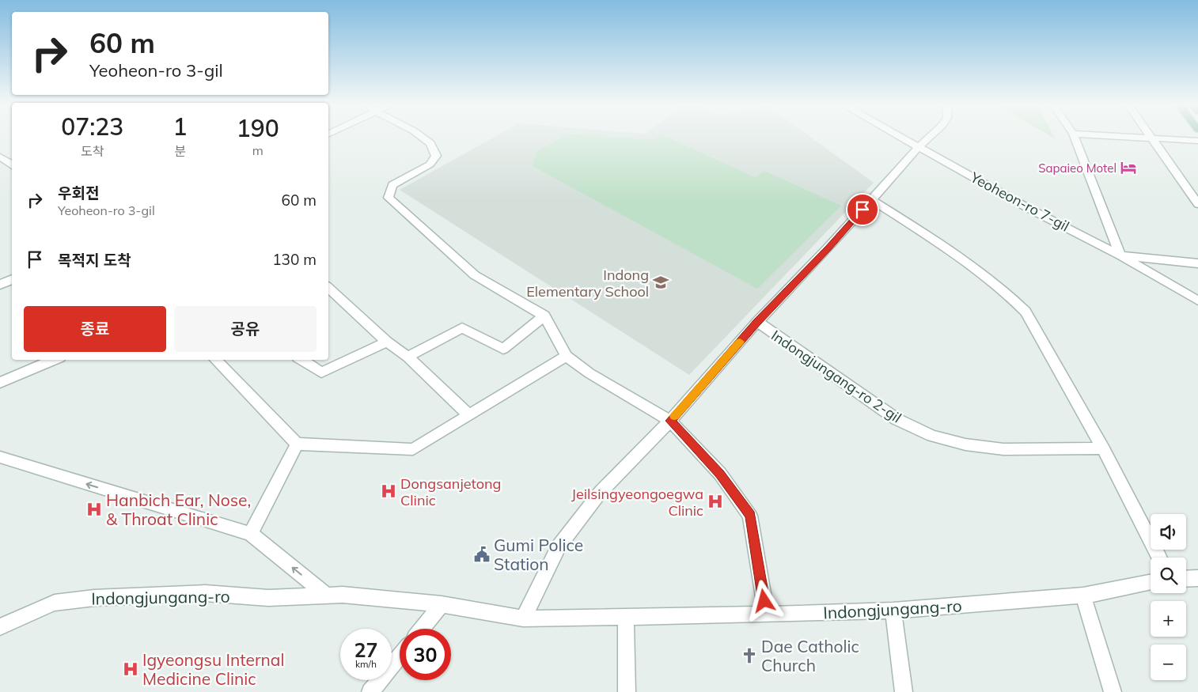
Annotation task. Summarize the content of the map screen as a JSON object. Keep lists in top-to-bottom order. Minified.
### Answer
{"streets":{"street":["Yeoheon-ro 7-gil","Indongjungang-ro 2-gil","Indongjungang-ro"]},"places":{"hotel":["Sapaieo Motel"],"school or university":["Indong Elementary School"],"hospital":["Dongsanjetong Clinic","Jeilsingyeongoegwa Clinic","Hanbich Ear, Nose, & Throat Clinic","Igyeongsu Internal Medicine Clinic"],"public building":["Gumi Police Station"],"church":["Dae Catholic Church"]},"page":{"turn":["60 m","Yeoheon-ro 3-gil"],"eta":["07:23","도착","1","분","190","m"],"list":[{"name":"우회전","note":"Yeoheon-ro 3-gil","value":"60 m"},{"name":"목적지 도착","value":"130 m"}],"buttons":["종료","공유"],"map_buttons":["+","−"],"speed":"27 km/h","limit":"30"}}
